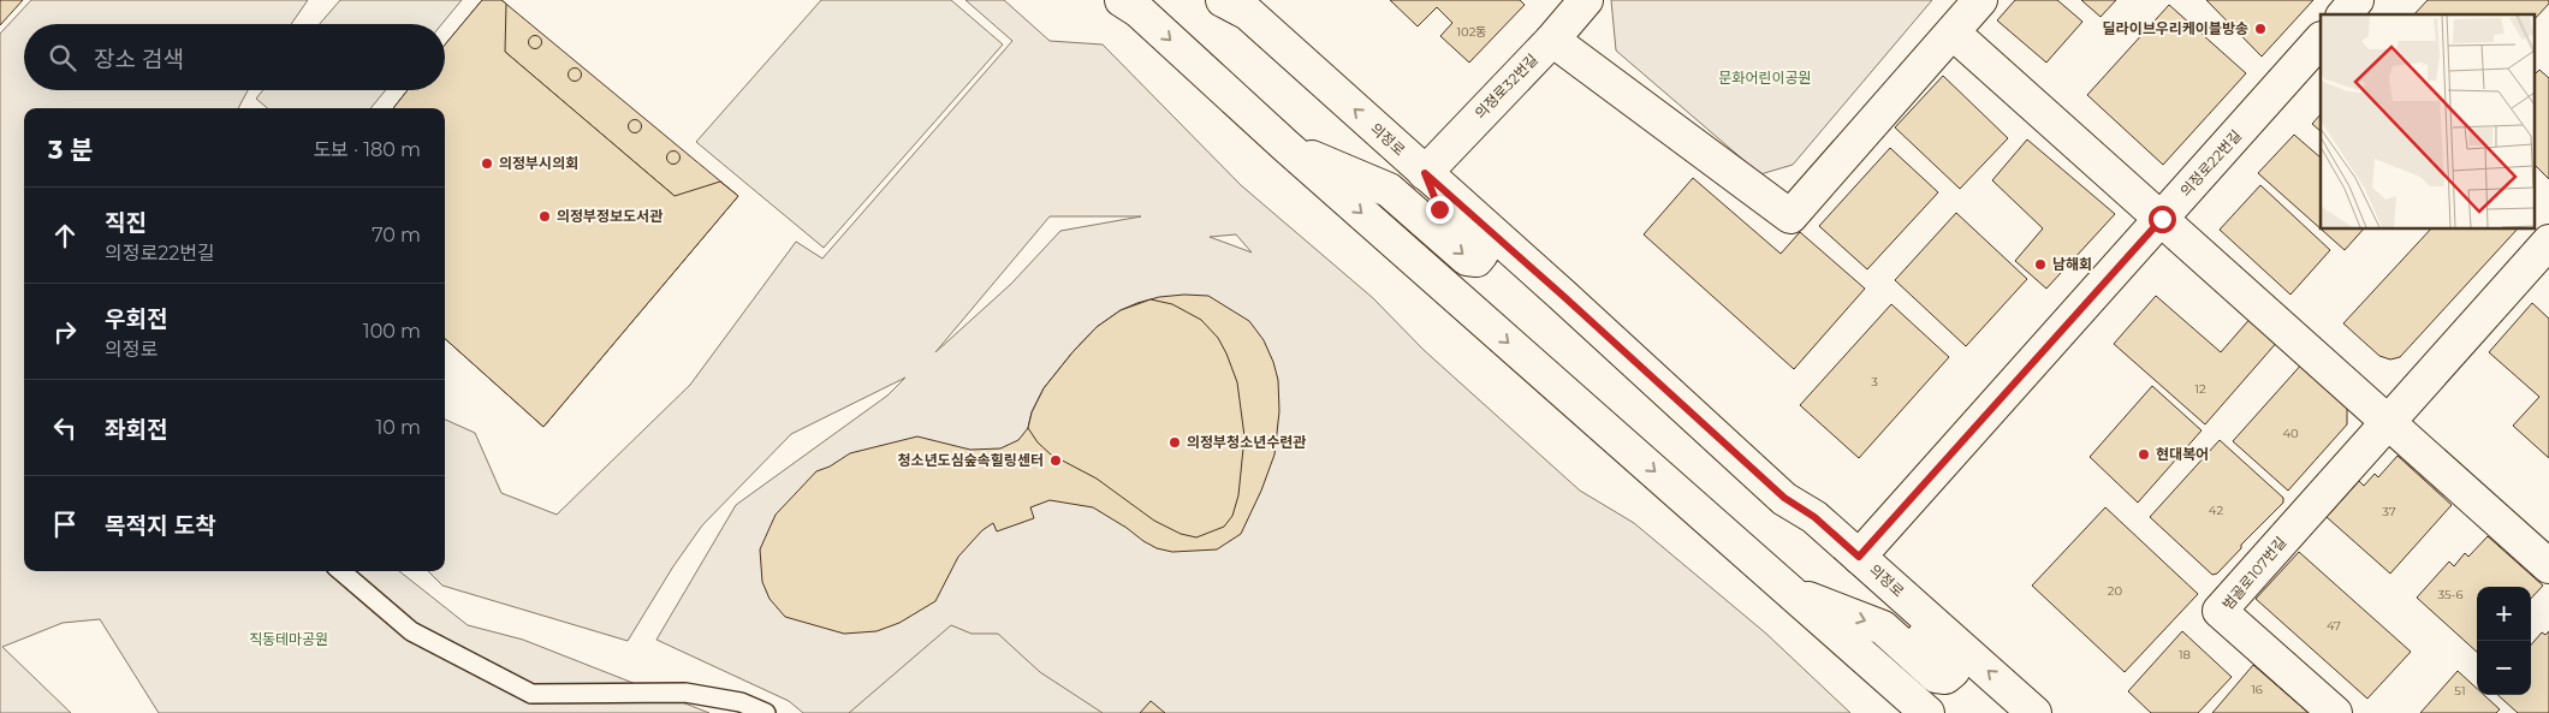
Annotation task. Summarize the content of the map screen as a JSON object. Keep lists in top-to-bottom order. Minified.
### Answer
{"streets":{"street":["의정로32번길","의정로","의정로22번길","범골로107번길"]},"crossings":[["의정로32번길","의정로"],["의정로","의정로22번길"]],"parks":["문화어린이공원","직동테마공원"],"places":["딜라이브우리케이블방송","의정부시의회","의정부정보도서관","남해회","의정부청소년수련관","현대복어","청소년도심숲속힐링센터"],"house_numbers":["102동","3","12","40","42","37","20","35-6","47","18","16","51"],"page":{"search":"장소 검색","heading":["3 분","도보 · 180 m"],"list":[["직진","의정로22번길","70 m"],["우회전","의정로","100 m"],["좌회전","10 m"],"목적지 도착"],"map_buttons":["+","−"]}}
